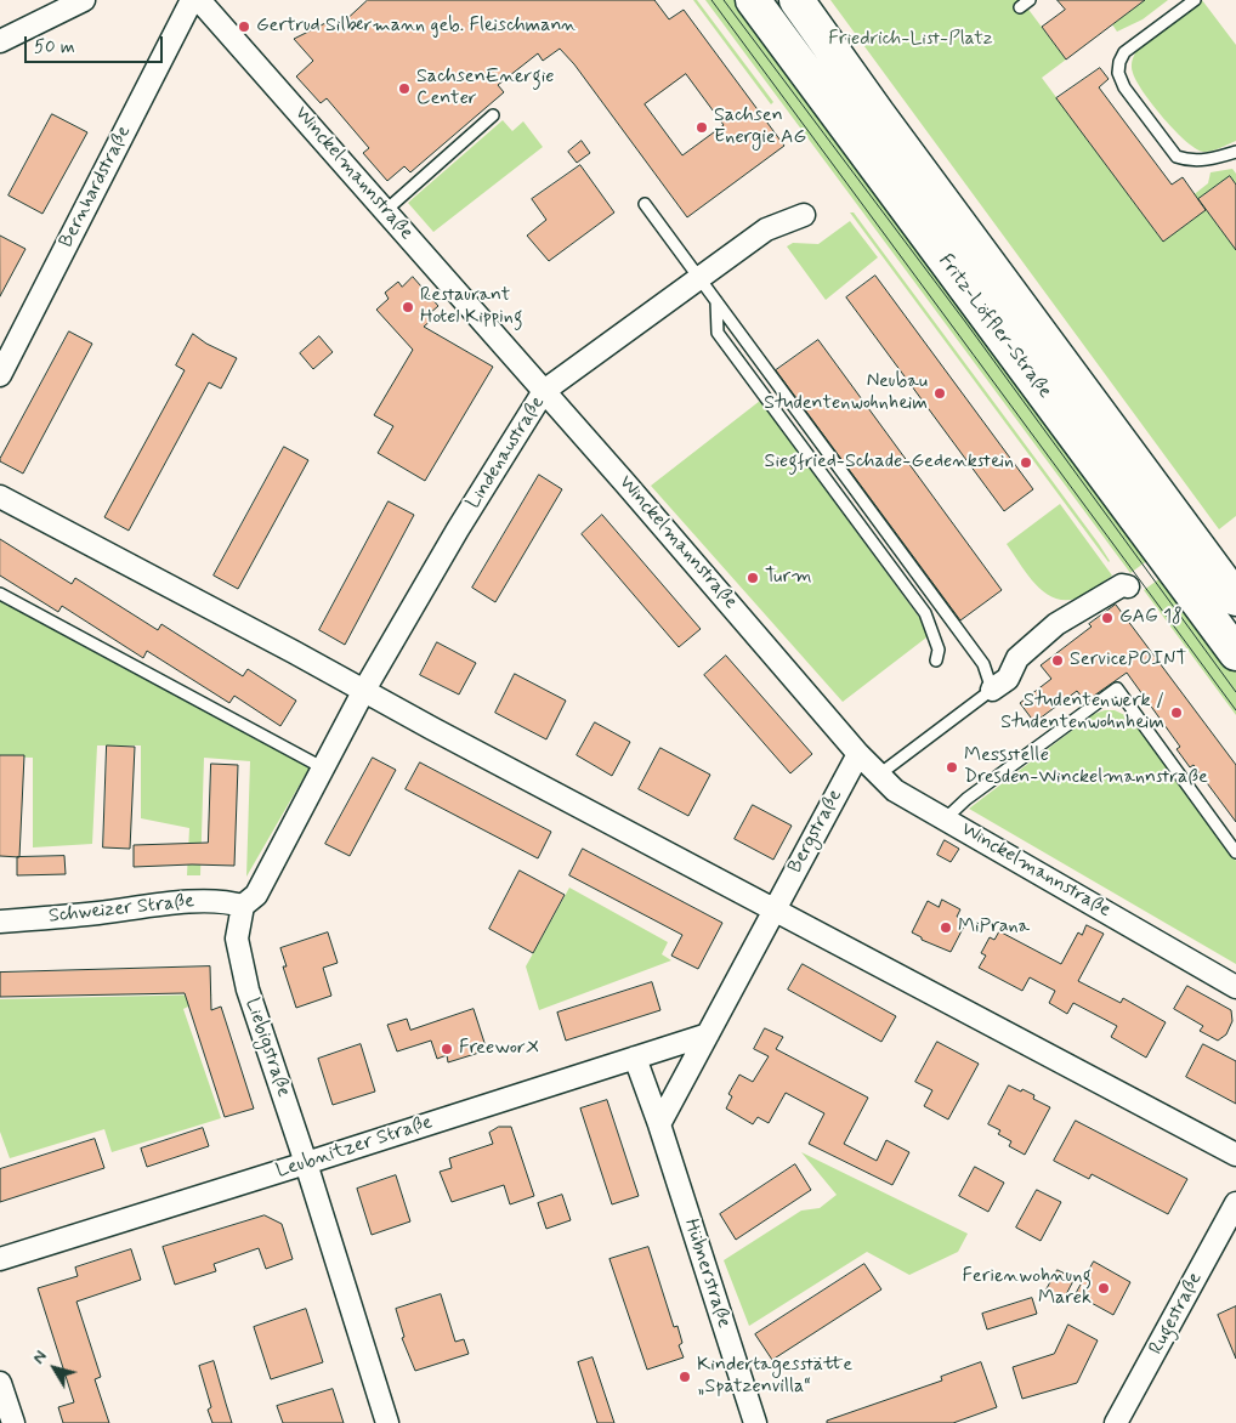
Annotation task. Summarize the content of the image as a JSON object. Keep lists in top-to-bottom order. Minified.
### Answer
{"streets":{"main road":["Fritz-Löffler-Straße"],"street":["Winckelmannstraße","Bernhardstraße","Lindenaustraße","Bergstraße","Schweizer Straße","Liebigstraße","Leubnitzer Straße","Hübnerstraße","Rugestraße"]},"crossings":[["Winckelmannstraße","Lindenaustraße"],["Winckelmannstraße","Bergstraße"],["Schweizer Straße","Liebigstraße"],["Liebigstraße","Leubnitzer Straße"],["Leubnitzer Straße","Hübnerstraße"]],"parks":["Friedrich-List-Platz"],"places":["Gertrud Silbermann geb. Fleischmann","SachsenEnergie Center","Sachsen Energie AG","Restaurant Hotel Kipping","Neubau Studentenwohnheim","Siegfried-Schade-Gedenkstein","Turm","GAG 18","ServicePOINT","Studentenwerk / Studentenwohnheim","Messstelle Dresden-Winckelmannstraße","MiPrana","FreeworX","Ferienwohnung Marek","Kindertagesstätte „Spatzenvilla“"],"scale_bar":"50 m","north":"top left"}
